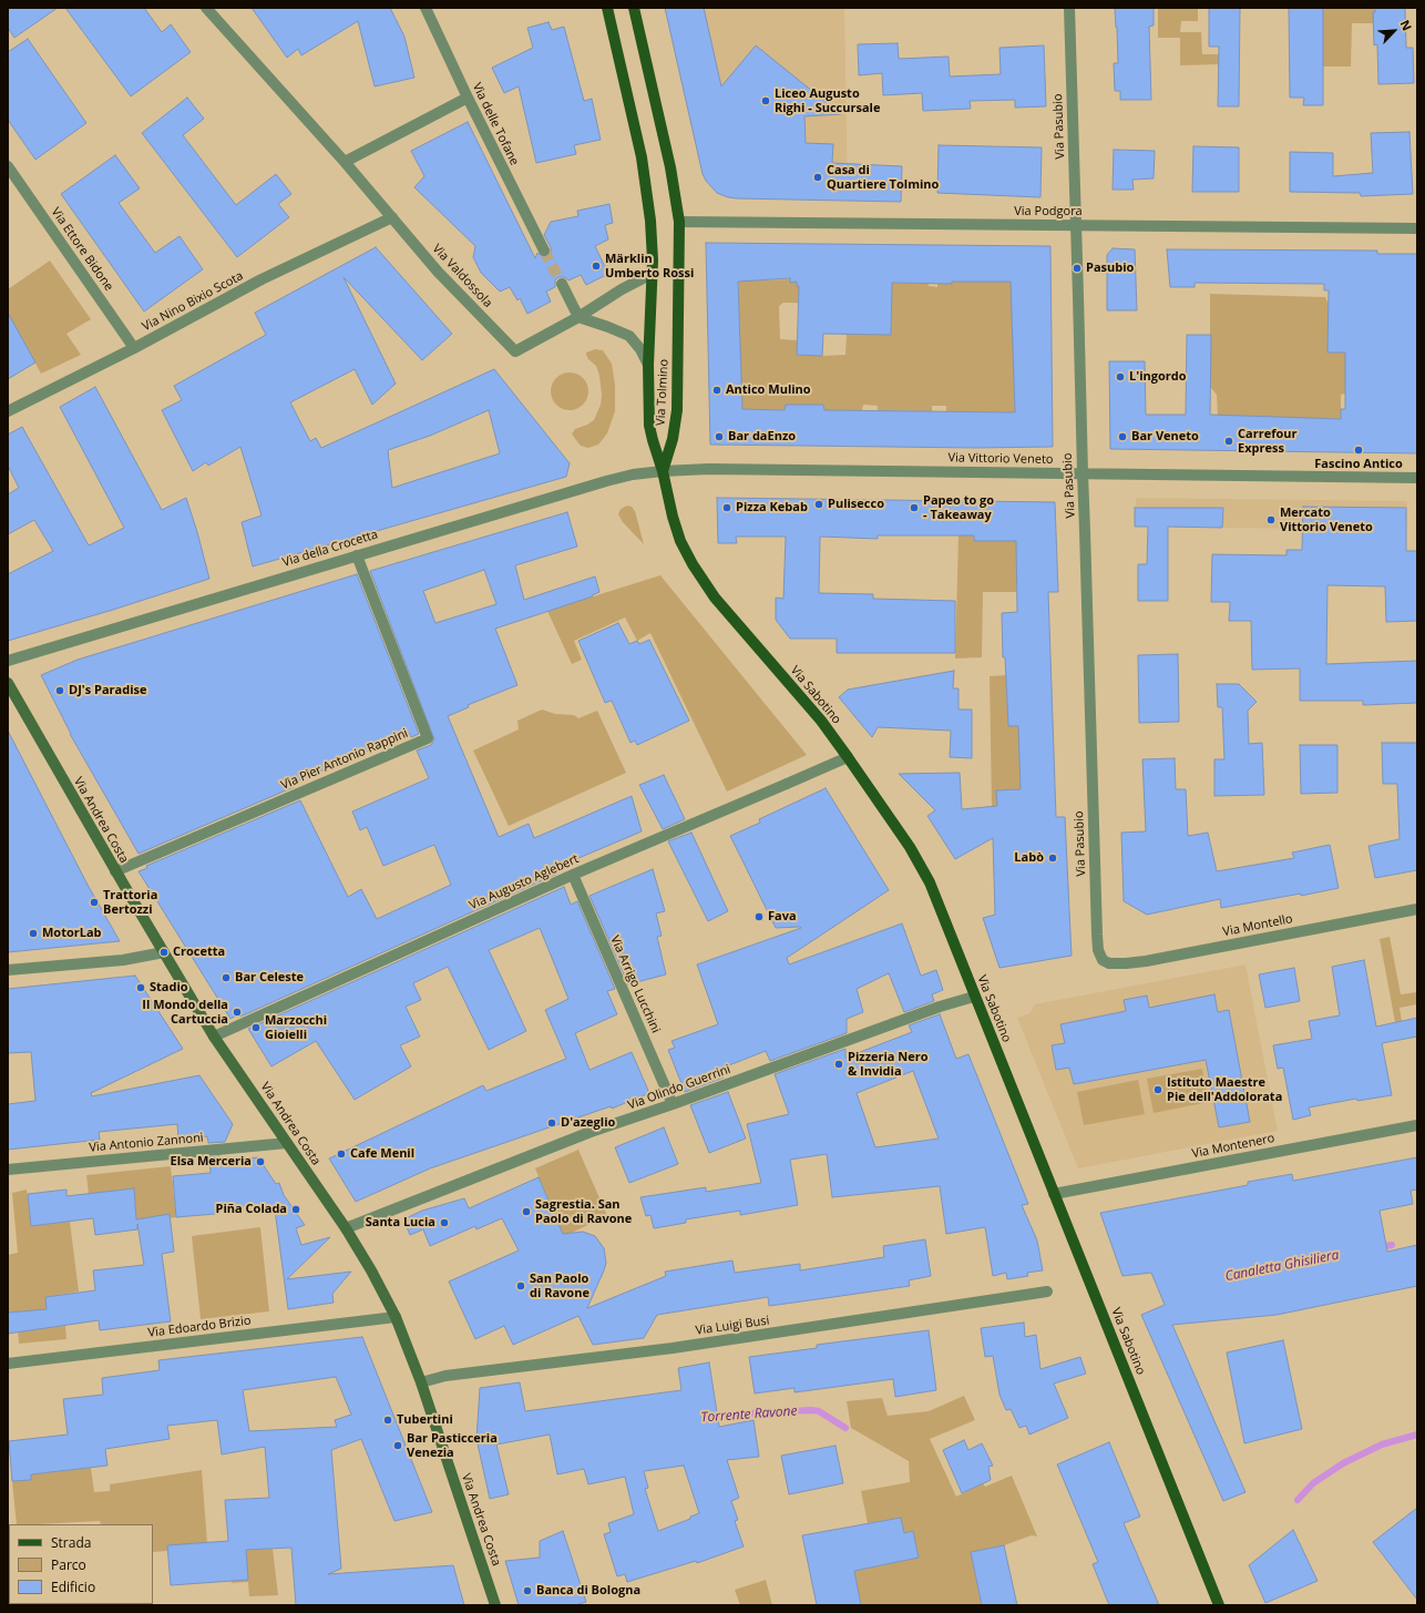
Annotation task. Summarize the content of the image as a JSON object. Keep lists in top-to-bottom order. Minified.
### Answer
{"streets":{"main road":["Via Tolmino","Via Sabotino","Via Andrea Costa"],"street":["Via delle Tofane","Via Pasubio","Via Podgora","Via Ettore Bidone","Via Valdossola","Via Nino Bixio Scota","Via Vittorio Veneto","Via della Crocetta","Via Pier Antonio Rappini","Via Augusto Aglebert","Via Montello","Via Arrigo Lucchini","Via Olindo Guerrini","Via Antonio Zannoni","Via Montenero","Via Luigi Busi","Via Edoardo Brizio"]},"crossings":[["Via Pasubio","Via Podgora"],["Via Pasubio","Via Vittorio Veneto"],["Via Pasubio","Via Montello"],["Via Podgora","Via Tolmino"],["Via Ettore Bidone","Via Nino Bixio Scota"],["Via Valdossola","Via Nino Bixio Scota"],["Via Valdossola","Via Tolmino"],["Via Tolmino","Via Vittorio Veneto"],["Via Tolmino","Via della Crocetta"],["Via Tolmino","Via Sabotino"],["Via Vittorio Veneto","Via della Crocetta"],["Via Vittorio Veneto","Via Sabotino"],["Via della Crocetta","Via Sabotino"],["Via della Crocetta","Via Pier Antonio Rappini"],["Via Sabotino","Via Augusto Aglebert"],["Via Sabotino","Via Olindo Guerrini"],["Via Sabotino","Via Montenero"],["Via Pier Antonio Rappini","Via Andrea Costa"],["Via Andrea Costa","Via Augusto Aglebert"],["Via Andrea Costa","Via Olindo Guerrini"],["Via Andrea Costa","Via Antonio Zannoni"],["Via Andrea Costa","Via Luigi Busi"],["Via Andrea Costa","Via Edoardo Brizio"],["Via Augusto Aglebert","Via Arrigo Lucchini"],["Via Arrigo Lucchini","Via Olindo Guerrini"]],"water":["Canaletta Ghisiliera","Torrente Ravone"],"places":["Liceo Augusto Righi - Succursale","Casa di Quartiere Tolmino","Märklin Umberto Rossi","Pasubio","L'ingordo","Antico Mulino","Bar daEnzo","Bar Veneto","Carrefour Express","Fascino Antico","Pulisecco","Pizza Kebab","Papeo to go - Takeaway","Mercato Vittorio Veneto","DJ's Paradise","Labò","Trattoria Bertozzi","Fava","MotorLab","Crocetta","Bar Celeste","Stadio","Il Mondo della Cartuccia","Marzocchi Gioielli","Pizzeria Nero & Invidia","Istituto Maestre Pie dell'Addolorata","D'azeglio","Cafe Menil","Elsa Merceria","Piña Colada","Sagrestia. San Paolo di Ravone","Santa Lucia","San Paolo di Ravone","Tubertini","Bar Pasticceria Venezia","Banca di Bologna"],"legend":["Strada","Parco","Edificio"],"north":"top right"}
